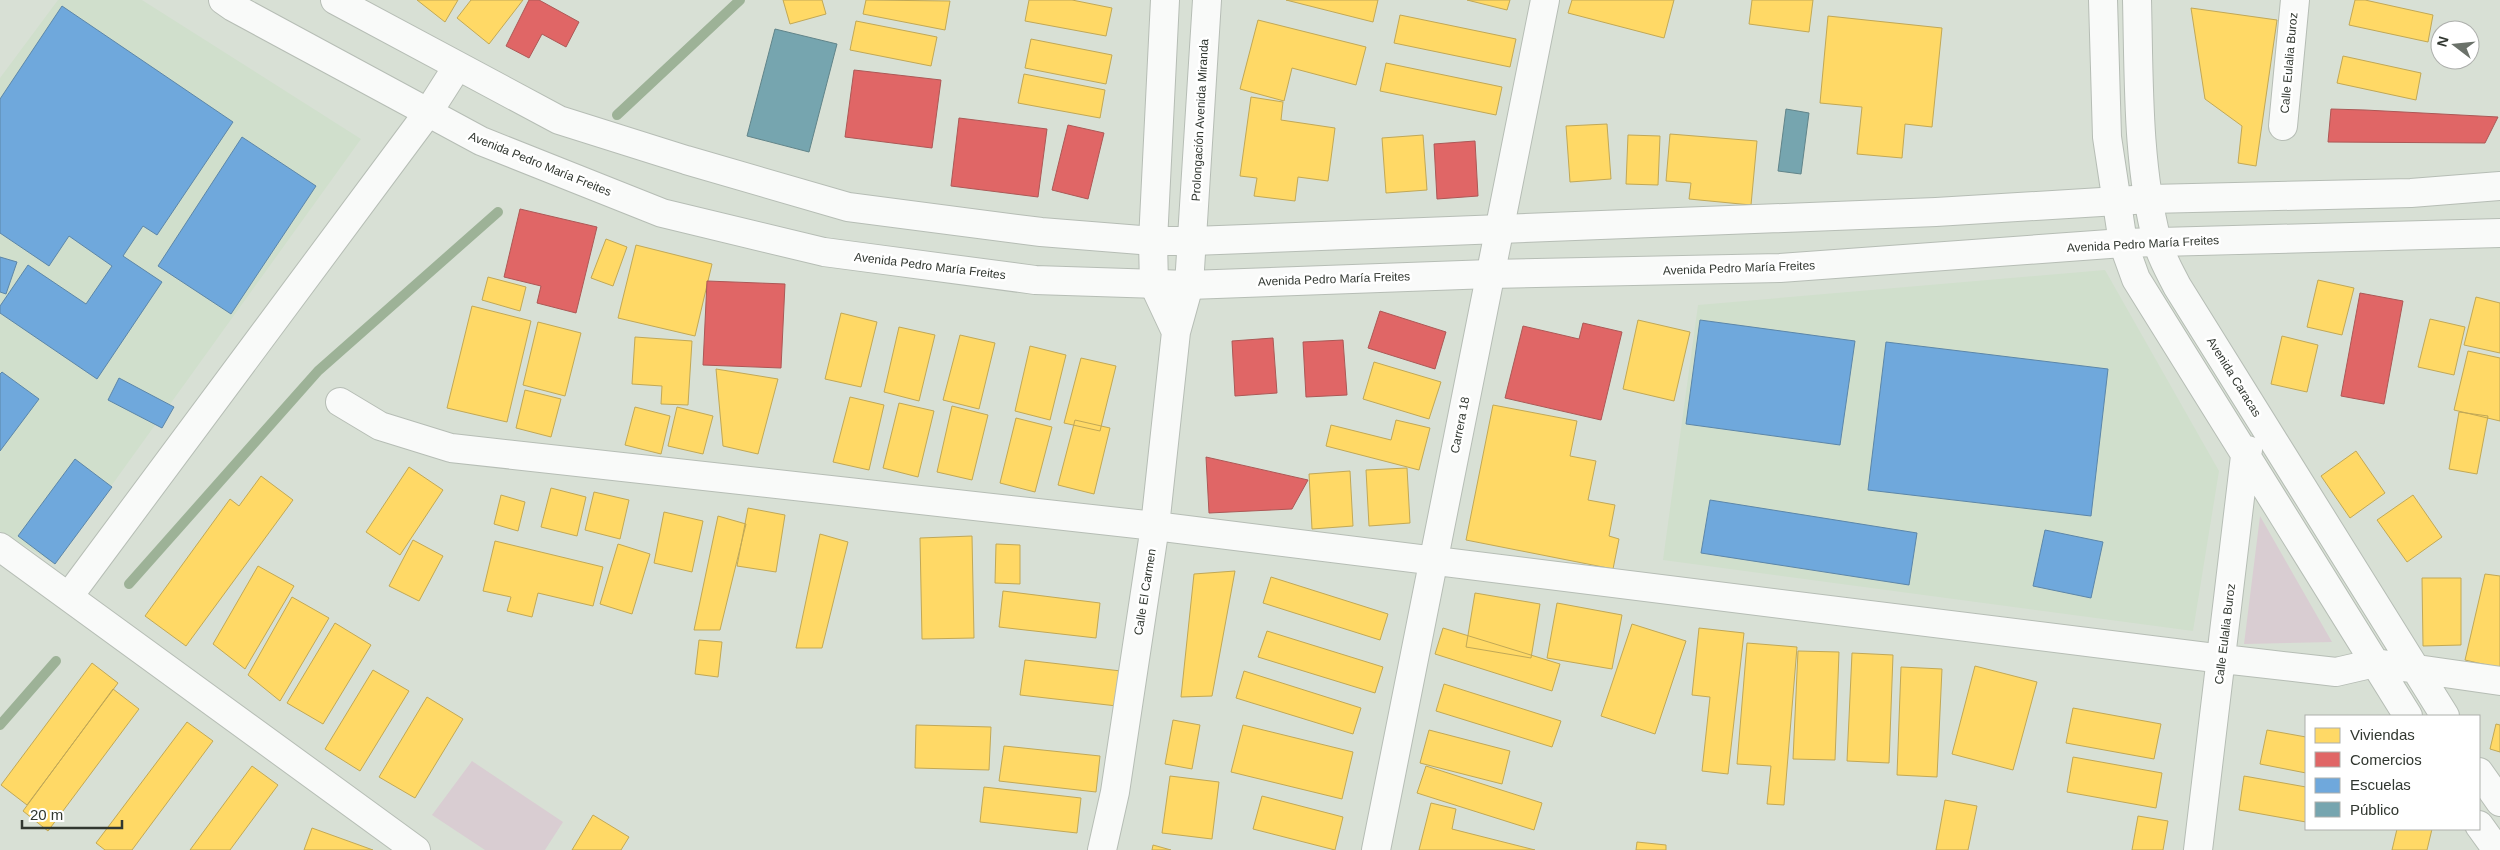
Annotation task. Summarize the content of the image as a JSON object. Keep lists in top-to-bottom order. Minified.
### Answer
{"streets":{"street":["Calle Eulalia Buroz","Prolongación Avenida Miranda","Avenida Pedro María Freites","Avenida Caracas","Carrera 18","Calle El Carmen"]},"crossings":[["Calle Eulalia Buroz","Avenida Caracas"],["Prolongación Avenida Miranda","Avenida Pedro María Freites"],["Prolongación Avenida Miranda","Calle El Carmen"],["Avenida Pedro María Freites","Avenida Caracas"],["Avenida Pedro María Freites","Carrera 18"],["Avenida Pedro María Freites","Calle El Carmen"]],"legend":["Viviendas","Comercios","Escuelas","Público"],"scale_bar":"20 m","north":"left"}
